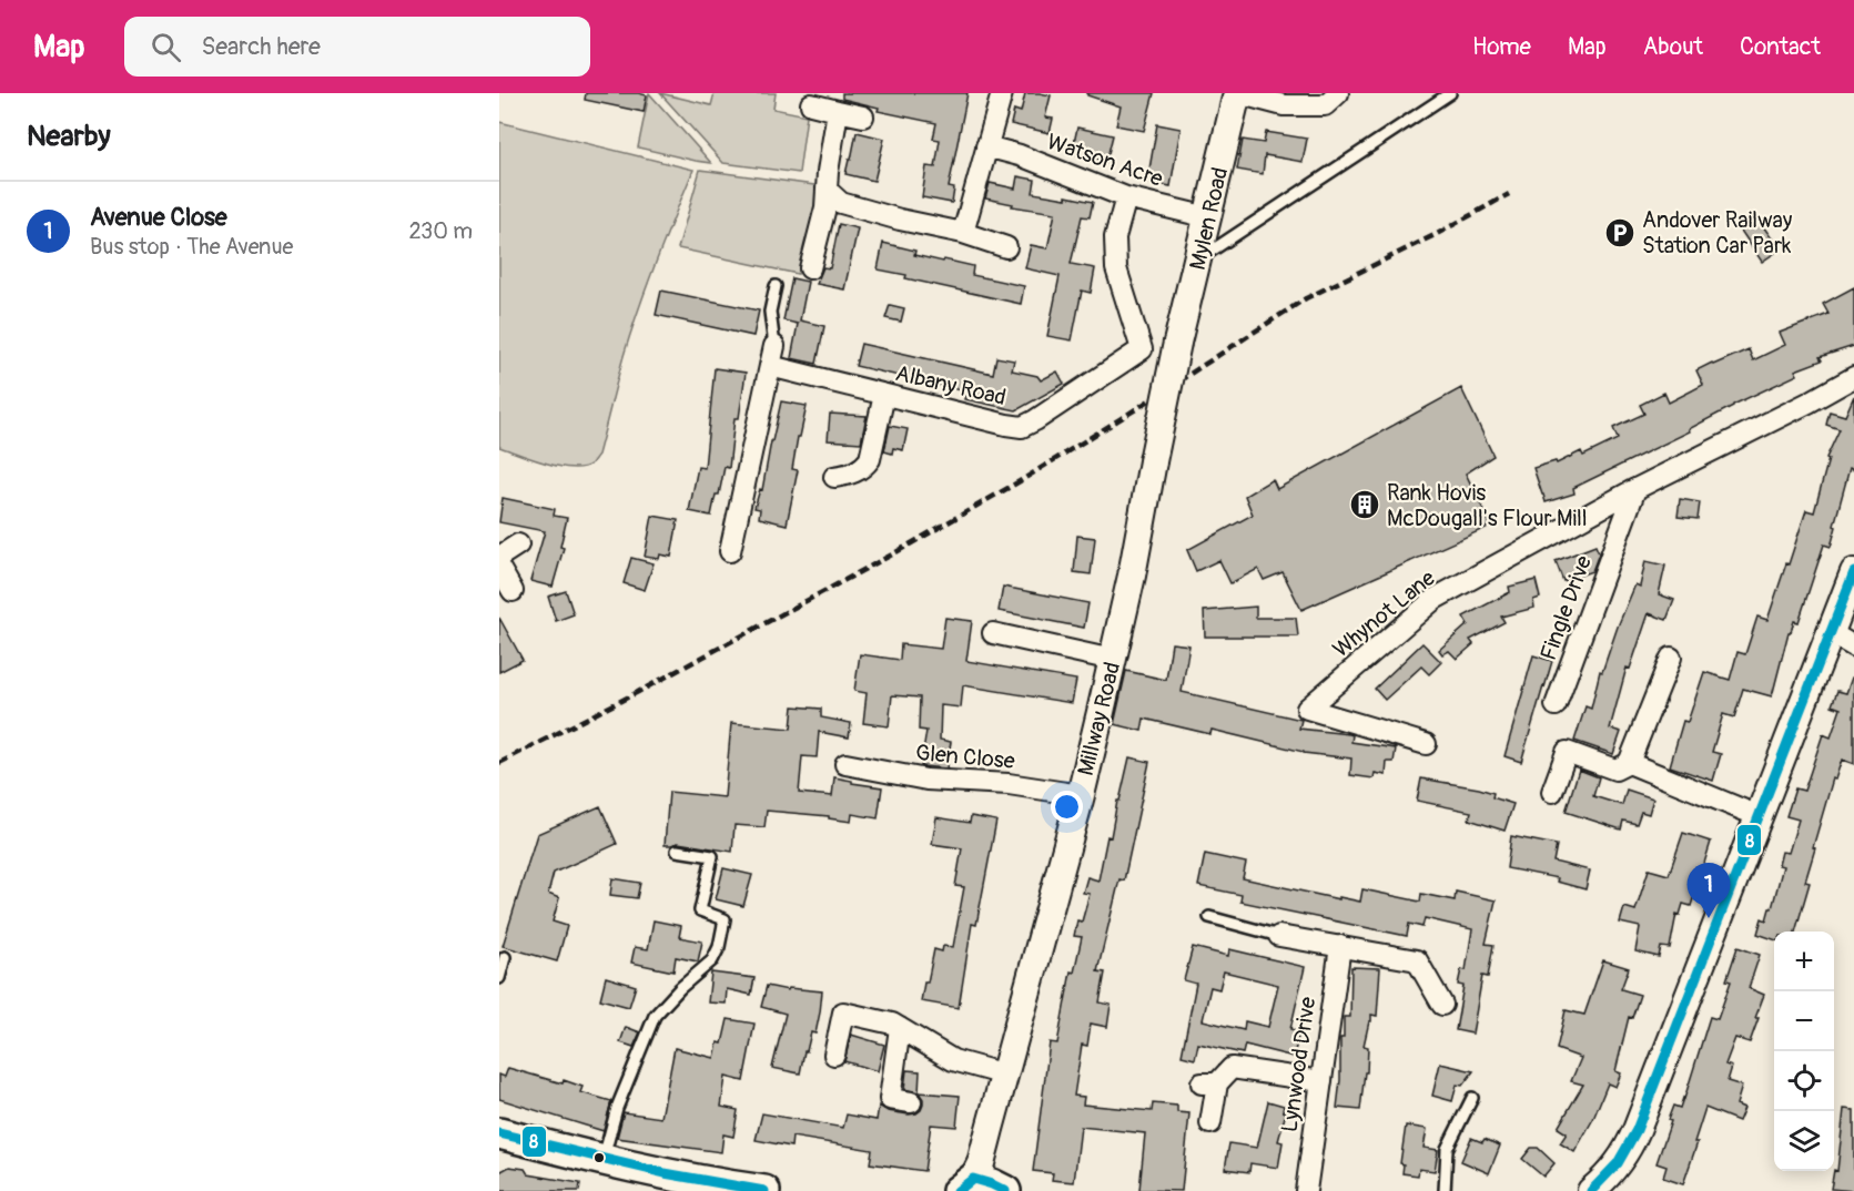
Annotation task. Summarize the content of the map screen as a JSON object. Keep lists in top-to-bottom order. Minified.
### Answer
{"streets":{"street":["Watson Acre","Mylen Road","Albany Road","Fingle Drive","Whynot Lane","Millway Road","Glen Close","Lynwood Drive"]},"crossings":[["Watson Acre","Mylen Road"],["Watson Acre","Albany Road"],["Mylen Road","Millway Road"],["Fingle Drive","Whynot Lane"],["Millway Road","Glen Close"]],"places":{"parking":["Andover Railway Station Car Park"],"building":["Rank Hovis McDougall's Flour Mill"]},"lines":["transit line 8"],"page":{"header":"Map","search":"Search here","nav":["Home","Map","About","Contact"],"heading":"Nearby","list":[{"mark":"1","name":"Avenue Close","note":"Bus stop · The Avenue","value":"230 m"}],"pins":"1","map_buttons":["+","−"]}}
